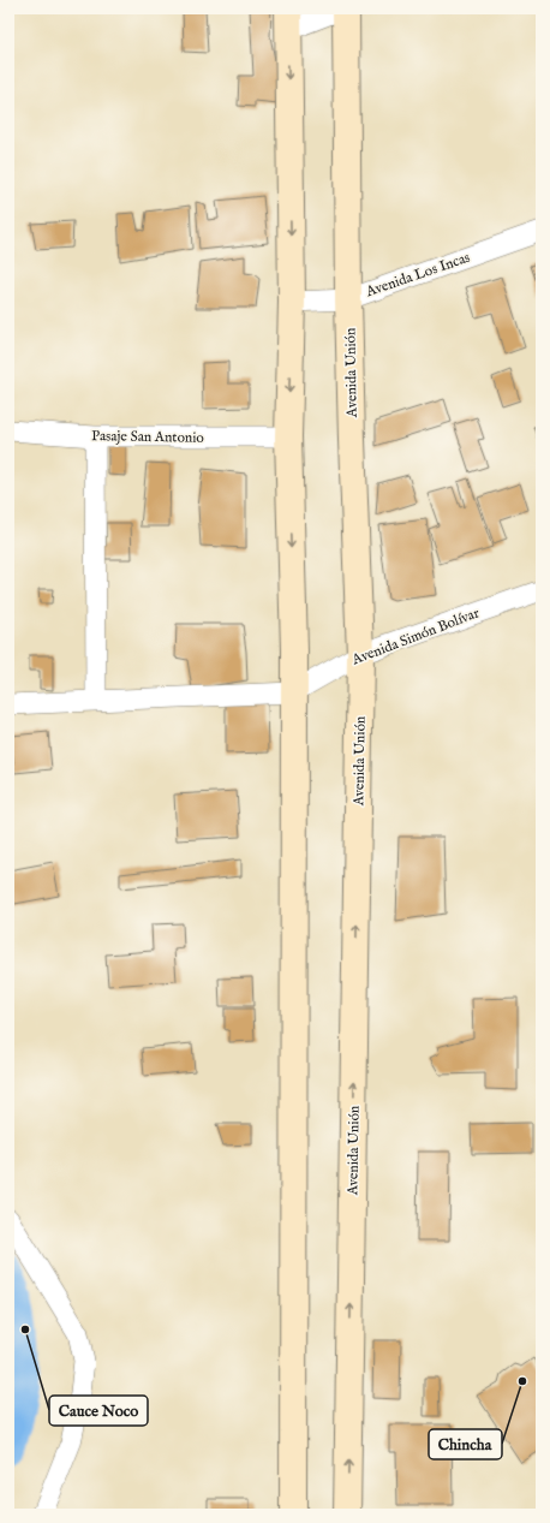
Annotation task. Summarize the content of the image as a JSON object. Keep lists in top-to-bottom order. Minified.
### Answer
{"streets":{"main road":["Avenida Unión"],"street":["Avenida Los Incas","Pasaje San Antonio","Avenida Simón Bolívar"]},"crossings":[["Avenida Los Incas","Avenida Unión"],["Avenida Unión","Avenida Simón Bolívar"]],"places":["Cauce Noco","Chincha"]}
